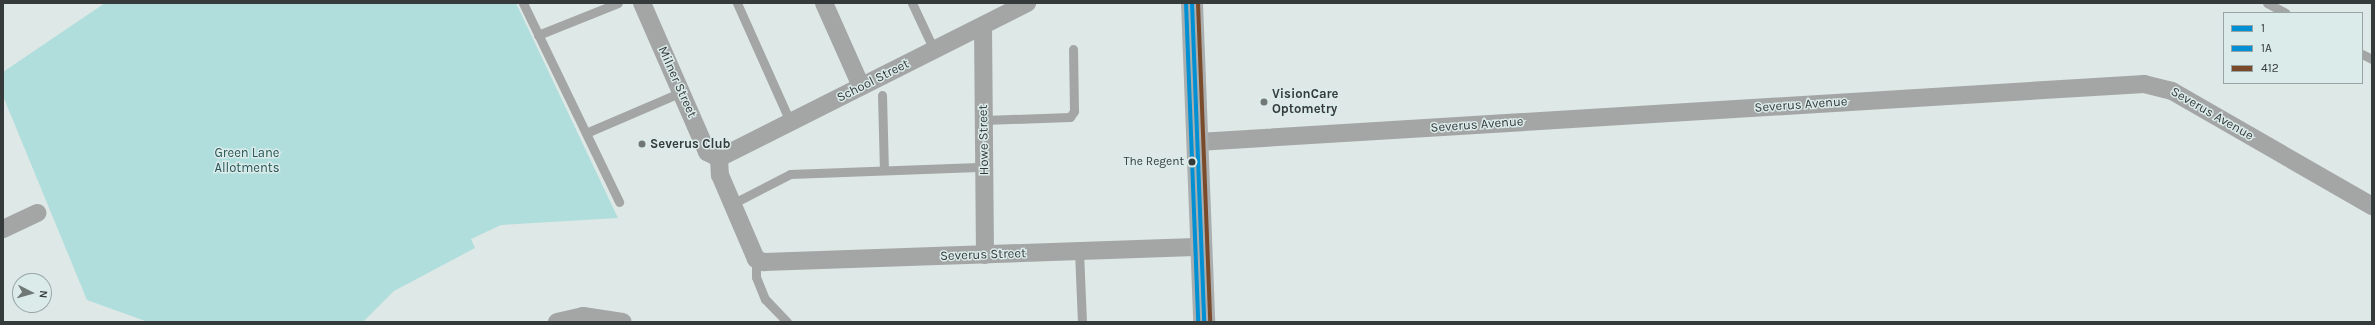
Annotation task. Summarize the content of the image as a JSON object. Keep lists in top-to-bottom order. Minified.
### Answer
{"streets":{"street":["School Street","Milner Street","Severus Avenue","Howe Street","Severus Street"]},"crossings":[["School Street","Milner Street"],["School Street","Howe Street"],["Howe Street","Severus Street"]],"parks":["Green Lane Allotments"],"places":["VisionCare Optometry","Severus Club","The Regent"],"lines":["transit line 1","transit line 1A","transit line 412"],"legend":["1","1A","412"],"north":"right"}
